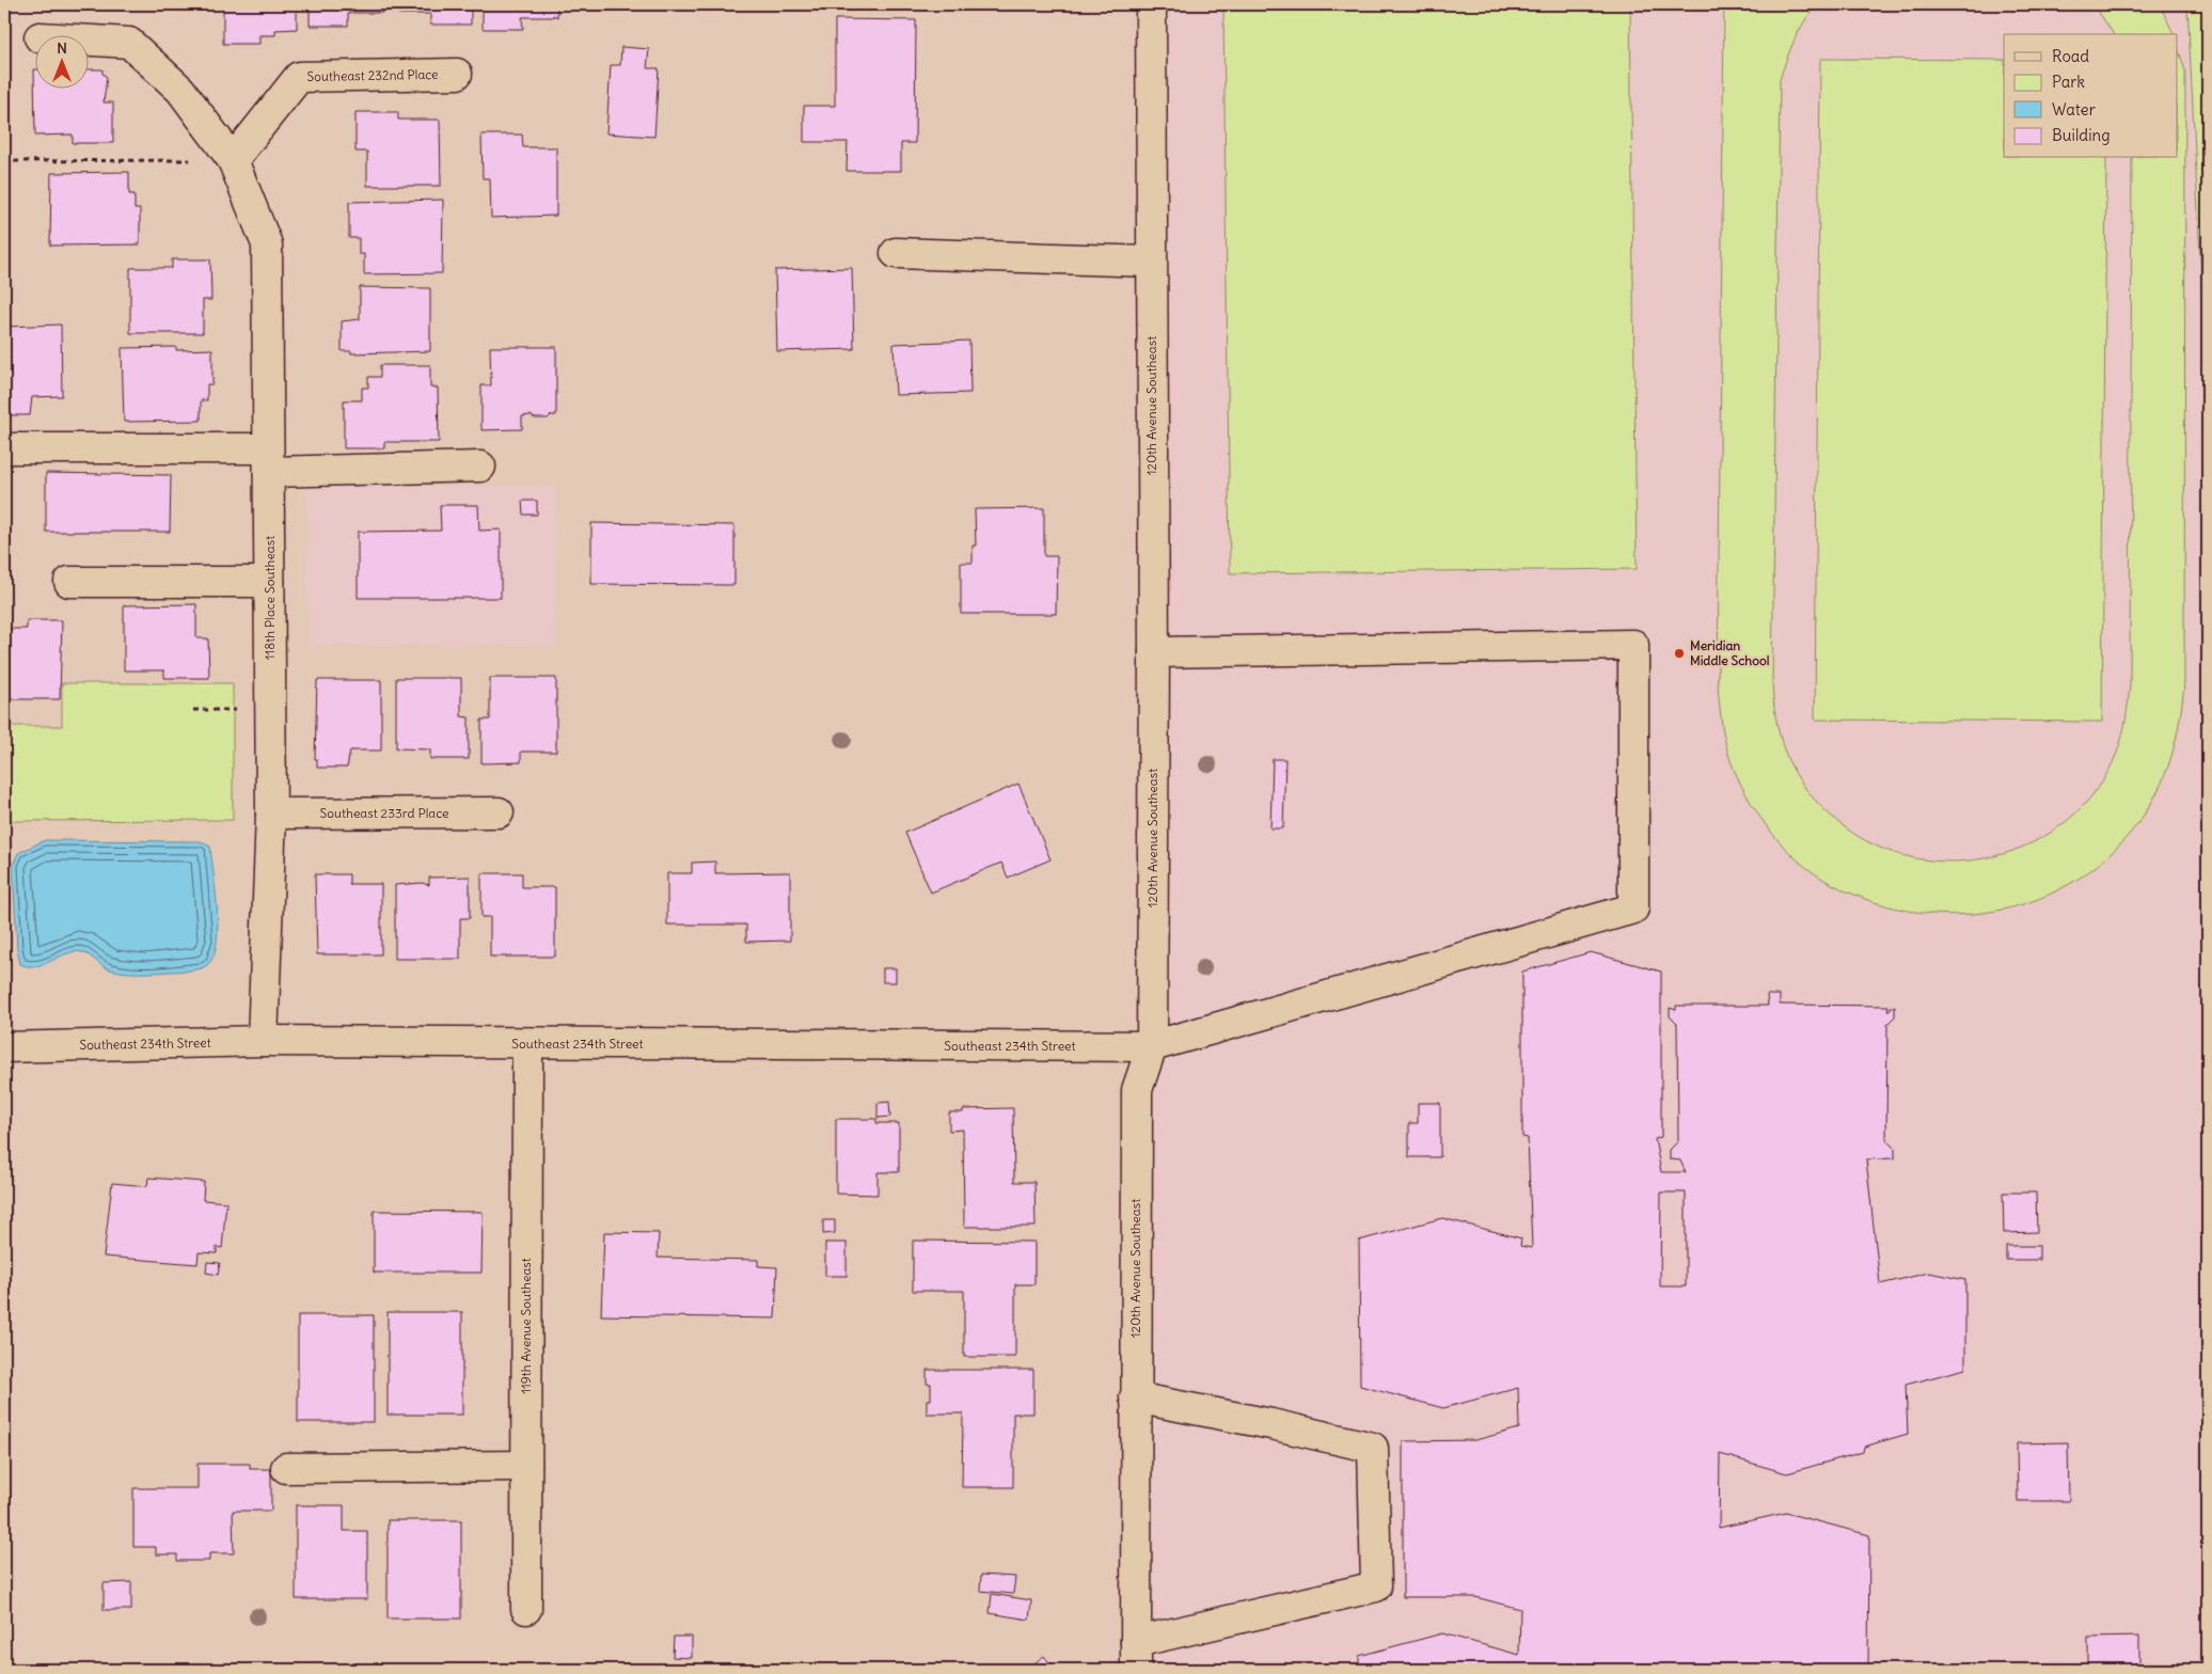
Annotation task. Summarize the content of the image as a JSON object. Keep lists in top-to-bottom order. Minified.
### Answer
{"streets":{"street":["Southeast 232nd Place","120th Avenue Southeast","118th Place Southeast","Southeast 233rd Place","Southeast 234th Street","119th Avenue Southeast"]},"crossings":[["Southeast 232nd Place","118th Place Southeast"],["120th Avenue Southeast","Southeast 234th Street"],["118th Place Southeast","Southeast 233rd Place"],["118th Place Southeast","Southeast 234th Street"],["Southeast 234th Street","119th Avenue Southeast"]],"places":["Meridian Middle School"],"legend":["Road","Park","Water","Building"],"north":"top"}
